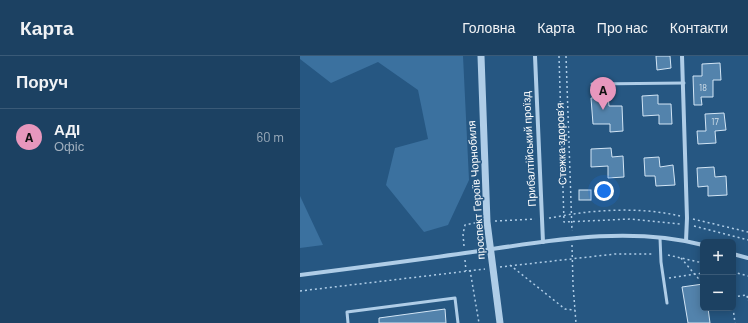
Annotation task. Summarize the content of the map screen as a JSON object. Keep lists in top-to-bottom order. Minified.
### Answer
{"streets":{"street":["Прибалтійський проїзд","проспект Героїв Чорнобиля"],"path":["Стежка здоров’я"]},"house_numbers":["18","17"],"page":{"header":"Карта","nav":["Головна","Карта","Про нас","Контакти"],"heading":"Поруч","pins":"A","list":[{"mark":"A","name":"АДІ","note":"Офіс","value":"60 m"}],"map_buttons":["+","−"]}}
